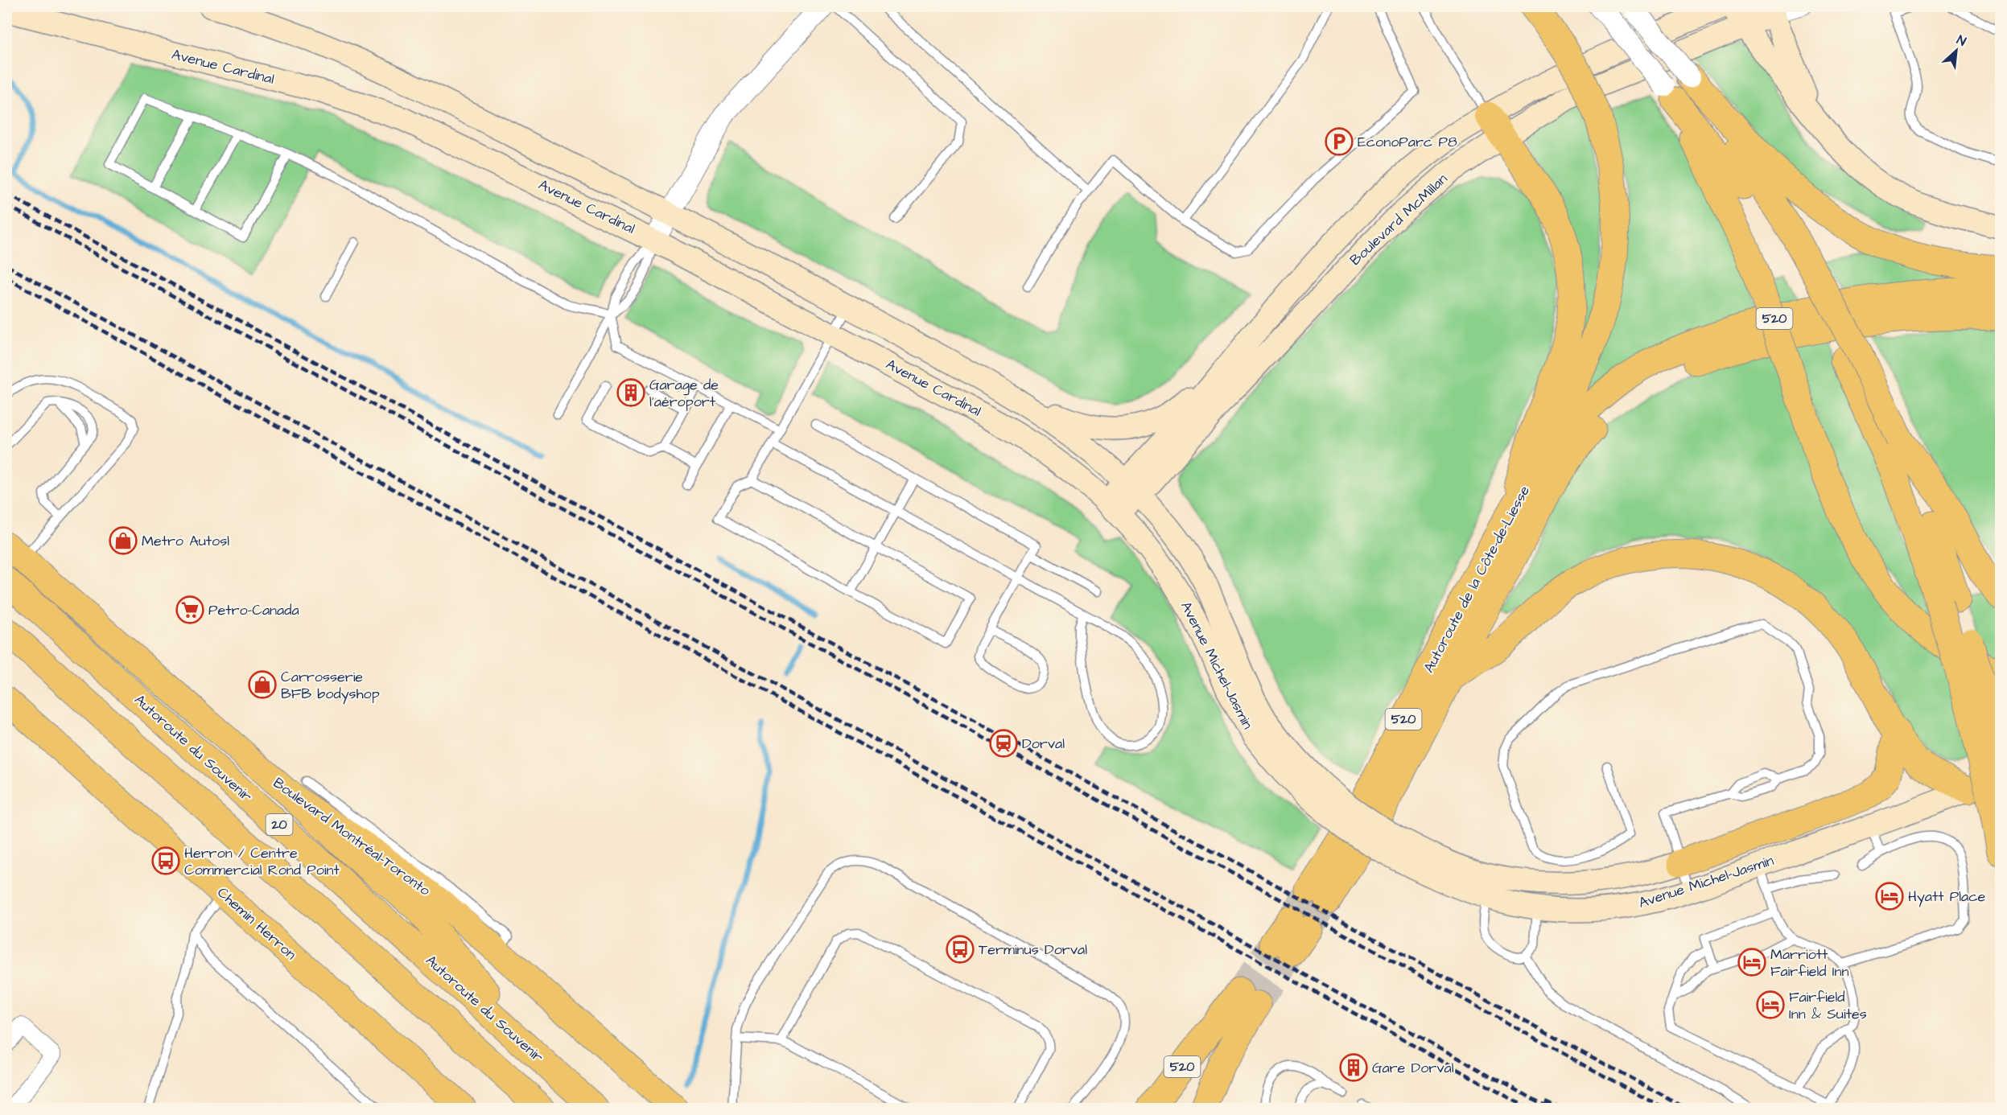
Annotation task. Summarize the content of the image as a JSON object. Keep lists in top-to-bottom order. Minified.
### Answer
{"streets":{"highway":["520","Autoroute de la Côte-de-Liesse","Autoroute du Souvenir","20"],"main road":["Avenue Cardinal","Boulevard McMillan","Avenue Michel-Jasmin","Boulevard Montréal-Toronto","Chemin Herron"]},"crossings":[["Avenue Cardinal","Boulevard McMillan"],["Avenue Cardinal","Avenue Michel-Jasmin"],["Boulevard McMillan","Avenue Michel-Jasmin"]],"places":{"parking":["EconoParc P8"],"building":["Garage de l'aéroport","Gare Dorval"],"shop":["Metro Autosl","Carrosserie BFB bodyshop"],"supermarket":["Petro-Canada"],"station":["Dorval"],"bus stop":["Herron / Centre Commercial Rond Point","Terminus Dorval"],"hotel":["Hyatt Place","Marriott Fairfield Inn","Fairfield Inn & Suites"]},"north":"top right"}
